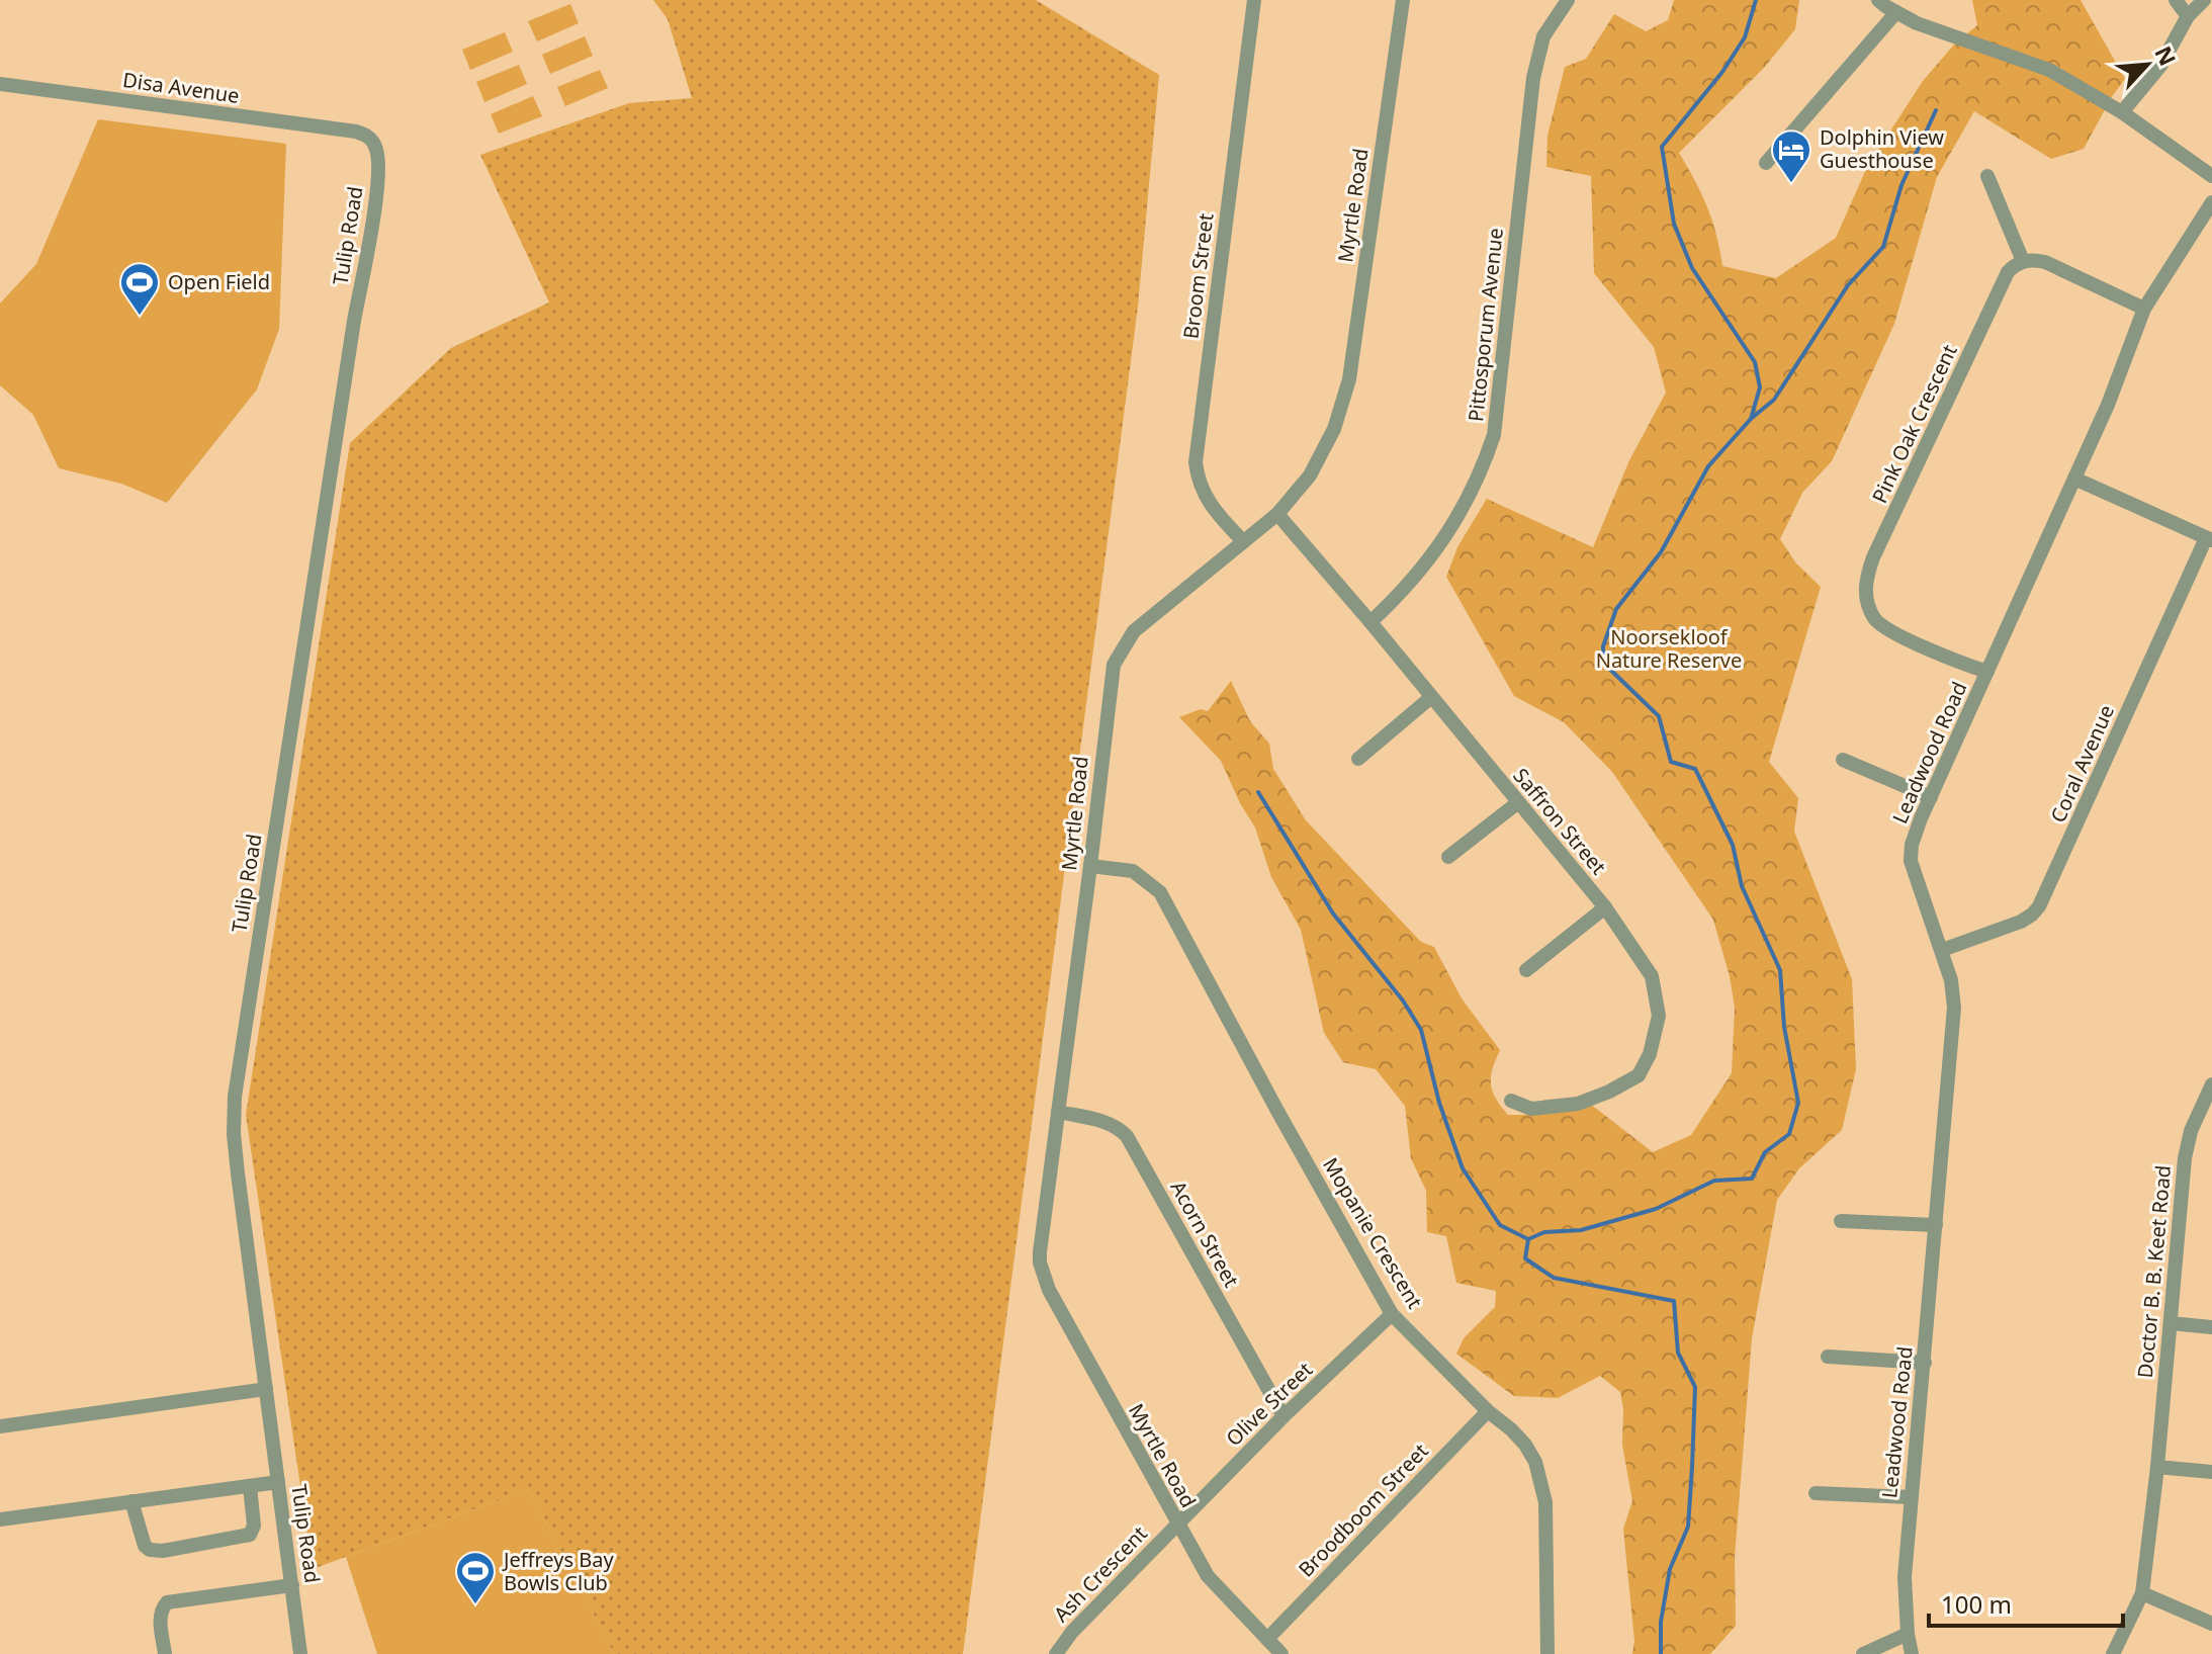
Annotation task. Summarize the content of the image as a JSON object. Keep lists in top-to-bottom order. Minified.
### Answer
{"streets":{"street":["Disa Avenue","Myrtle Road","Tulip Road","Broom Street","Pittosporum Avenue","Pink Oak Crescent","Leadwood Road","Coral Avenue","Saffron Street","Mopanie Crescent","Acorn Street","Doctor B. B. Keet Road","Olive Street","Broodboom Street","Ash Crescent"]},"crossings":[["Disa Avenue","Tulip Road"],["Myrtle Road","Broom Street"],["Myrtle Road","Saffron Street"],["Myrtle Road","Mopanie Crescent"],["Myrtle Road","Acorn Street"],["Myrtle Road","Olive Street"],["Myrtle Road","Broodboom Street"],["Myrtle Road","Ash Crescent"],["Pittosporum Avenue","Saffron Street"],["Pink Oak Crescent","Leadwood Road"],["Leadwood Road","Coral Avenue"],["Mopanie Crescent","Olive Street"],["Mopanie Crescent","Broodboom Street"],["Acorn Street","Olive Street"],["Olive Street","Ash Crescent"]],"parks":["Noorsekloof Nature Reserve"],"places":{"hotel":["Dolphin View Guesthouse"],"sports":["Open Field","Jeffreys Bay Bowls Club"]},"scale_bar":"100 m","north":"top right"}
